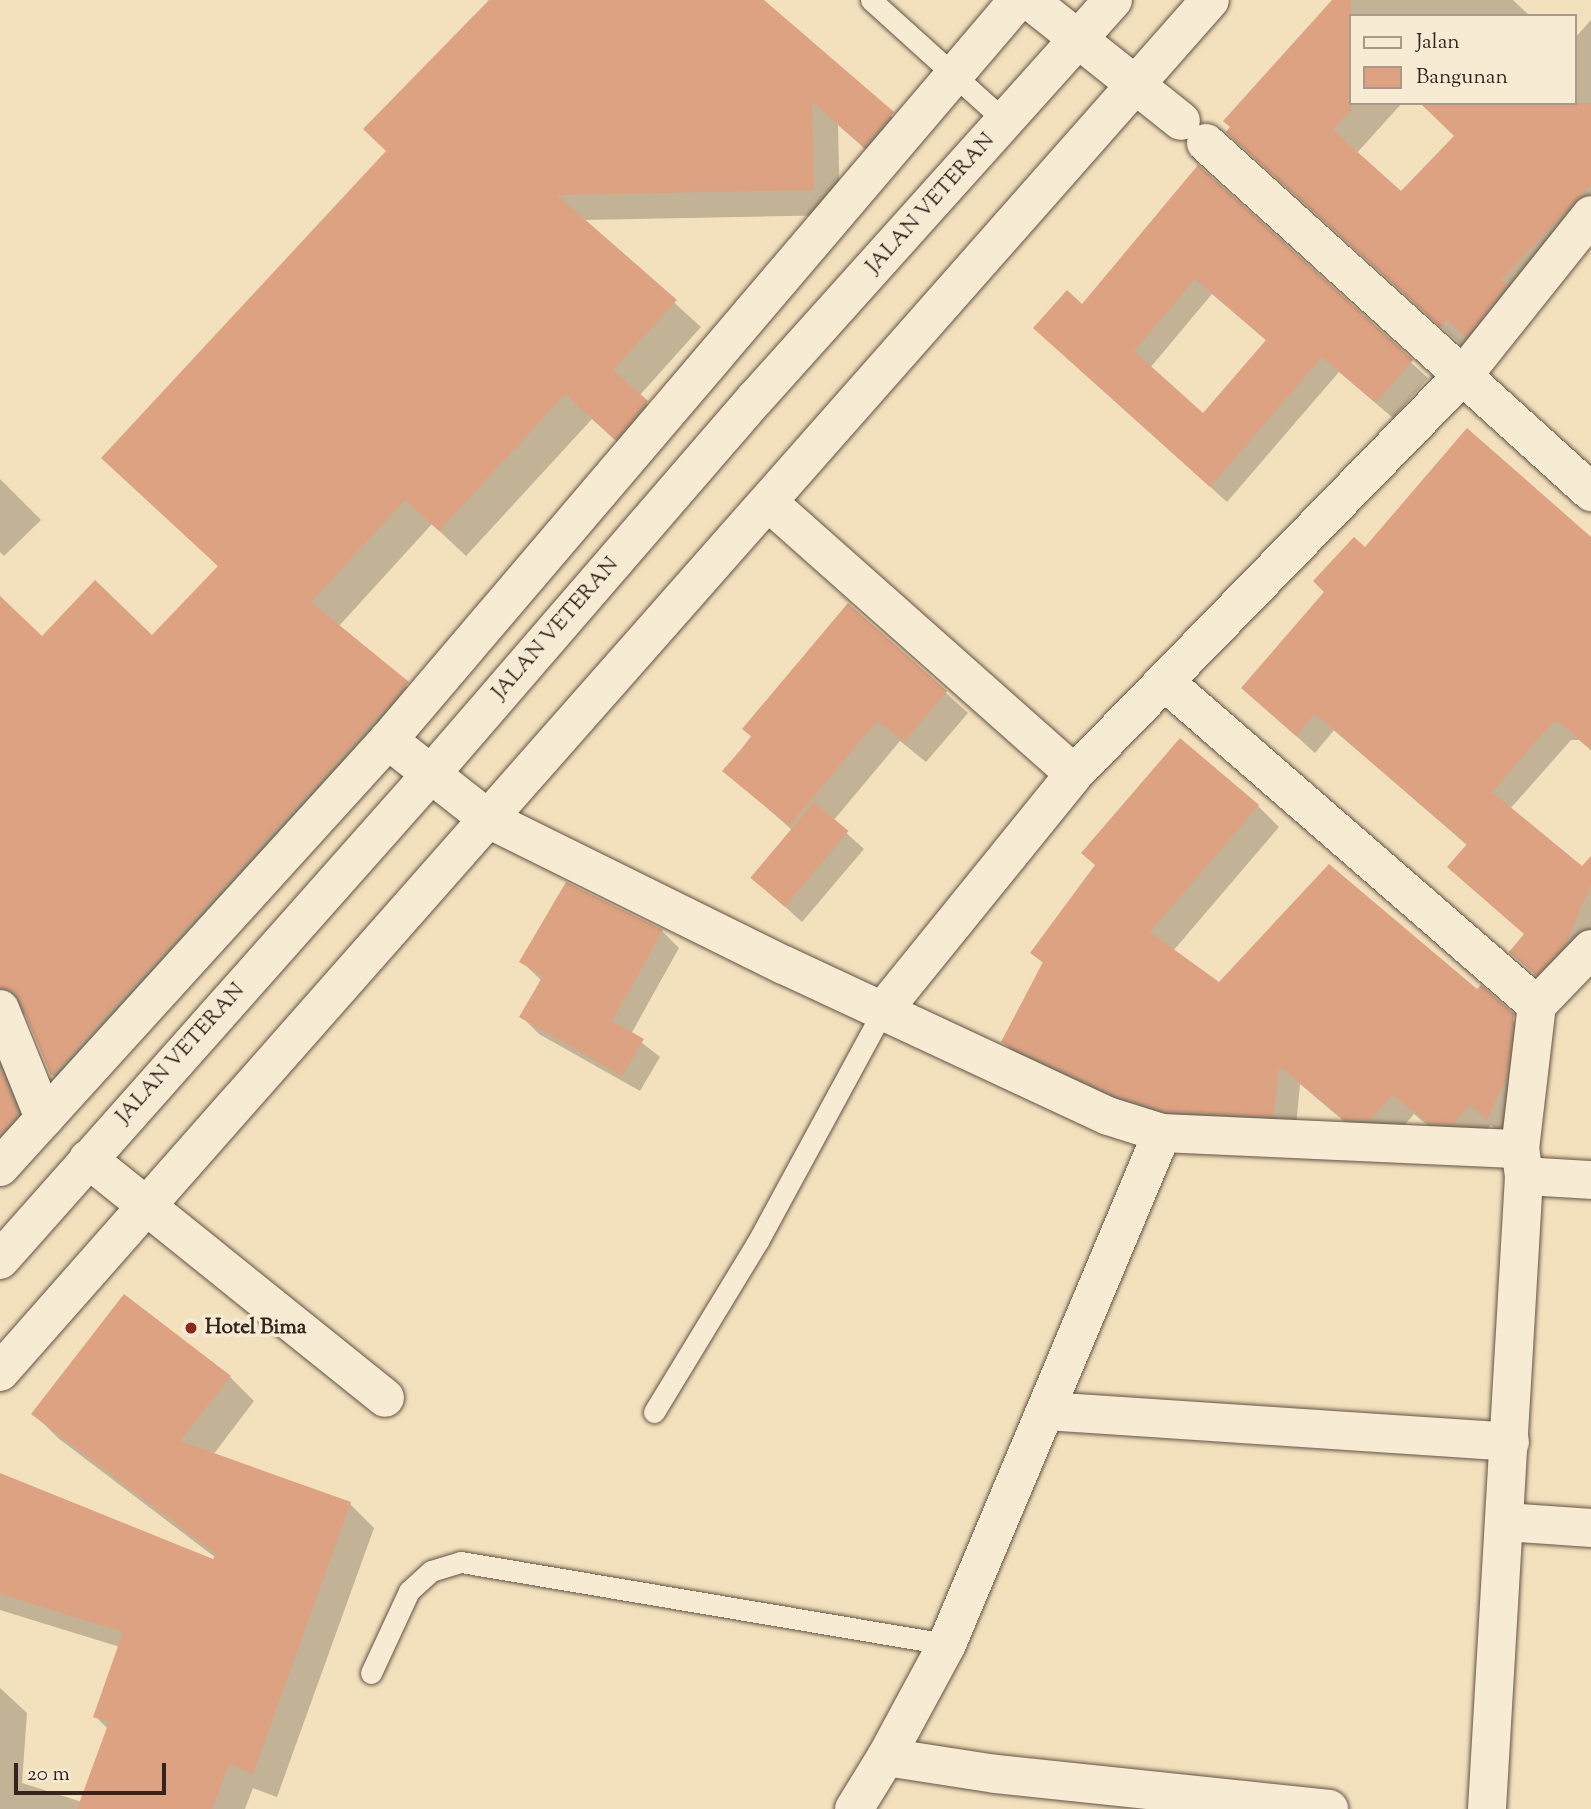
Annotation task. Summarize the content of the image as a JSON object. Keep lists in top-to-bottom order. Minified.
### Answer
{"streets":{"street":["JALAN VETERAN"]},"places":["Hotel Bima"],"legend":["Jalan","Bangunan"],"scale_bar":"20 m"}
